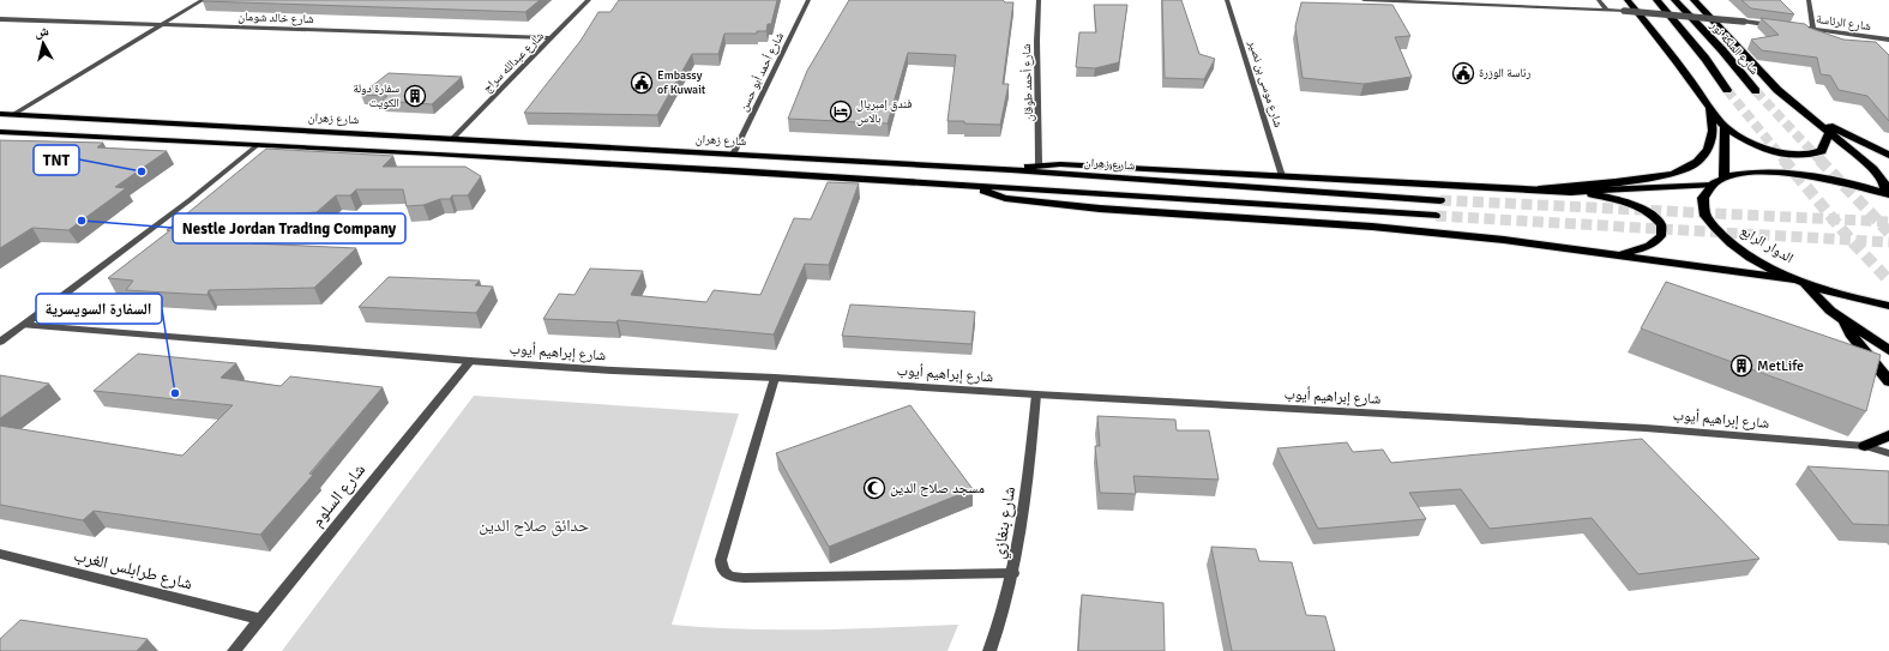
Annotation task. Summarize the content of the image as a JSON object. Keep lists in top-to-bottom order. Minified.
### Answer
{"streets":{"highway":["شارع الملكة نور","الدوار الرابع"],"main road":["شارع زهران"],"street":["شارع خالد شومان","شارع الرئاسة","شارع عبدالله سراج","شارع أحمد أبو حسن","شارع أحمد طوقان","شارع موسى بن نصير","شارع إبراهيم أيوب","شارع السلوم","شارع بنغازي","شارع طرابلس الغرب"]},"crossings":[["شارع خالد شومان","شارع عبدالله سراج"],["شارع عبدالله سراج","شارع زهران"],["شارع أحمد أبو حسن","شارع زهران"],["شارع إبراهيم أيوب","شارع السلوم"],["شارع إبراهيم أيوب","شارع بنغازي"],["شارع السلوم","شارع طرابلس الغرب"]],"parks":["حدائق صلاح الدين"],"places":{"public building":["رئاسة الوزرة","Embassy of Kuwait"],"building":["سفارة دولة الكويت","MetLife"],"hotel":["فندق إمبريال بالاس"],"other":["TNT","Nestle Jordan Trading Company","السفارة السويسرية"],"mosque":["مسجد صلاح الدين"]},"north":"top"}
